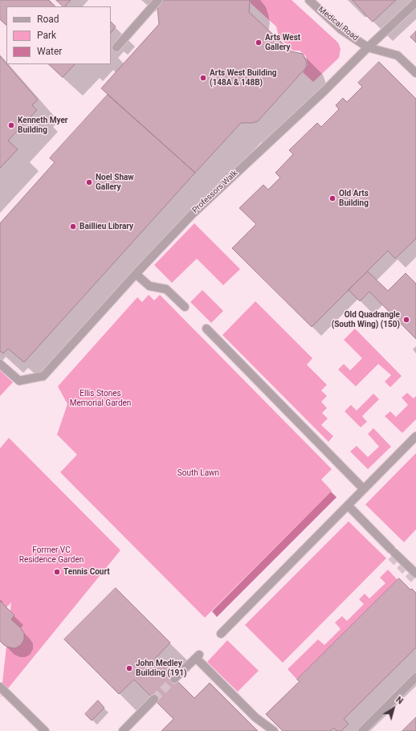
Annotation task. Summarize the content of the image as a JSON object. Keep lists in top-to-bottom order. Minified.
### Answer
{"streets":{"street":["Medical Road","Professors Walk"]},"crossings":[["Medical Road","Professors Walk"]],"parks":["Ellis Stones Memorial Garden","South Lawn","Former VC Residence Garden"],"places":["Arts West Gallery","Arts West Building (148A & 148B)","Kenneth Myer Building","Noel Shaw Gallery","Old Arts Building","Baillieu Library","Old Quadrangle (South Wing) (150)","Tennis Court","John Medley Building (191)"],"legend":["Road","Park","Water"],"north":"top right"}
